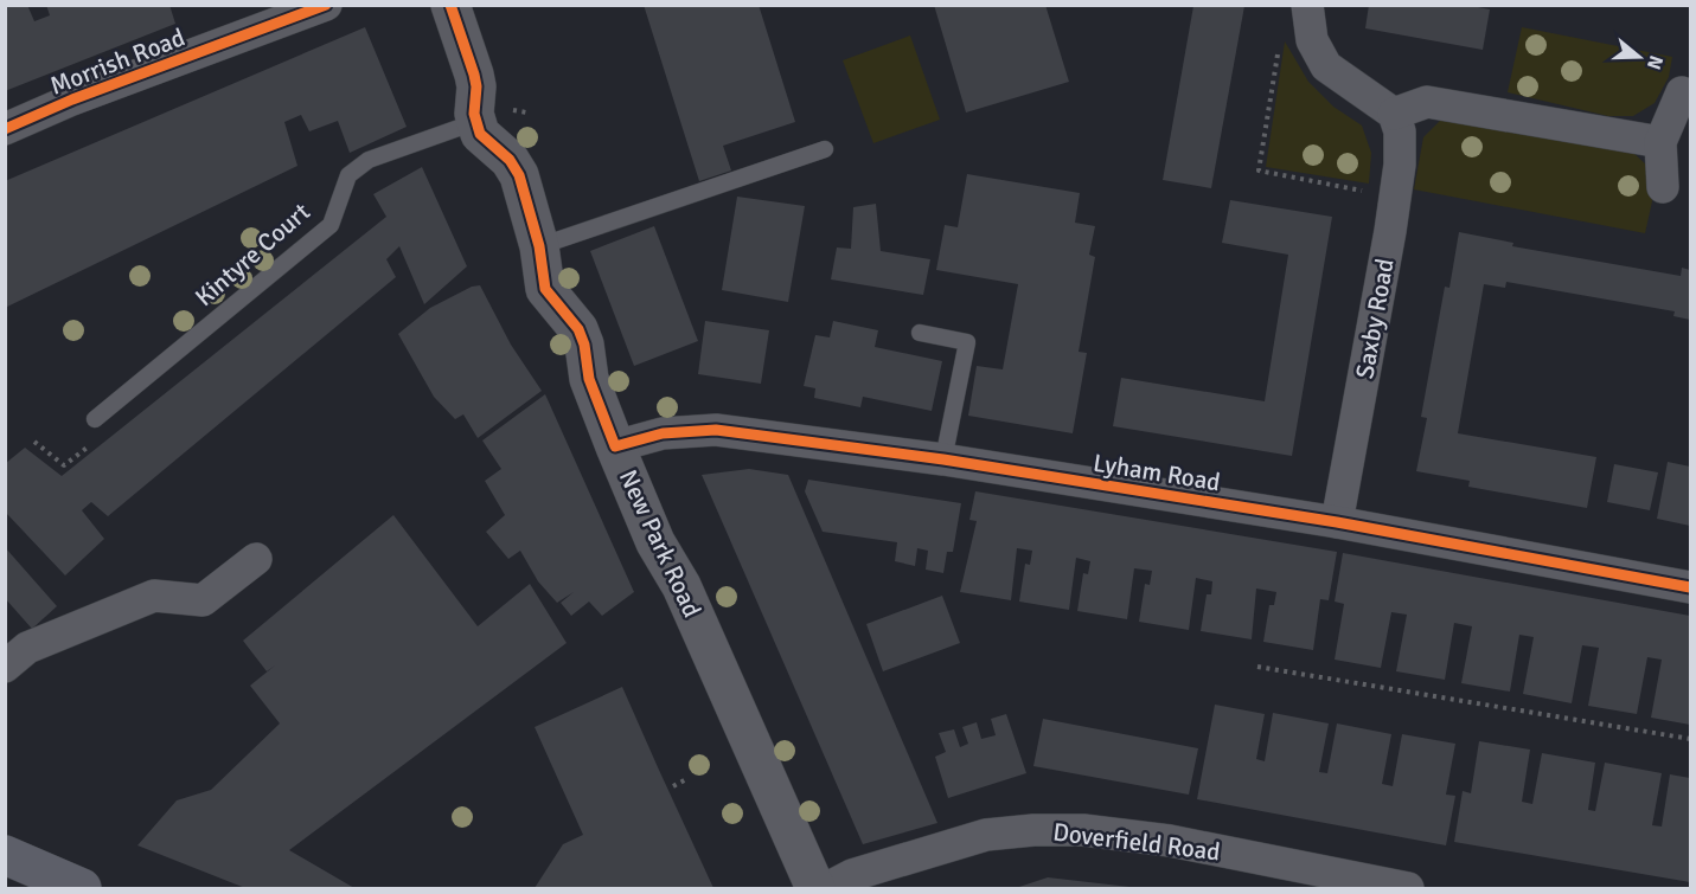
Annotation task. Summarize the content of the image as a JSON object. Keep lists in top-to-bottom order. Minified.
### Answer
{"streets":{"street":["Morrish Road","Saxby Road","Lyham Road","New Park Road","Doverfield Road"],"lane":["Kintyre Court"]},"crossings":[["Kintyre Court","New Park Road"],["Saxby Road","Lyham Road"],["Lyham Road","New Park Road"]],"north":"right"}
